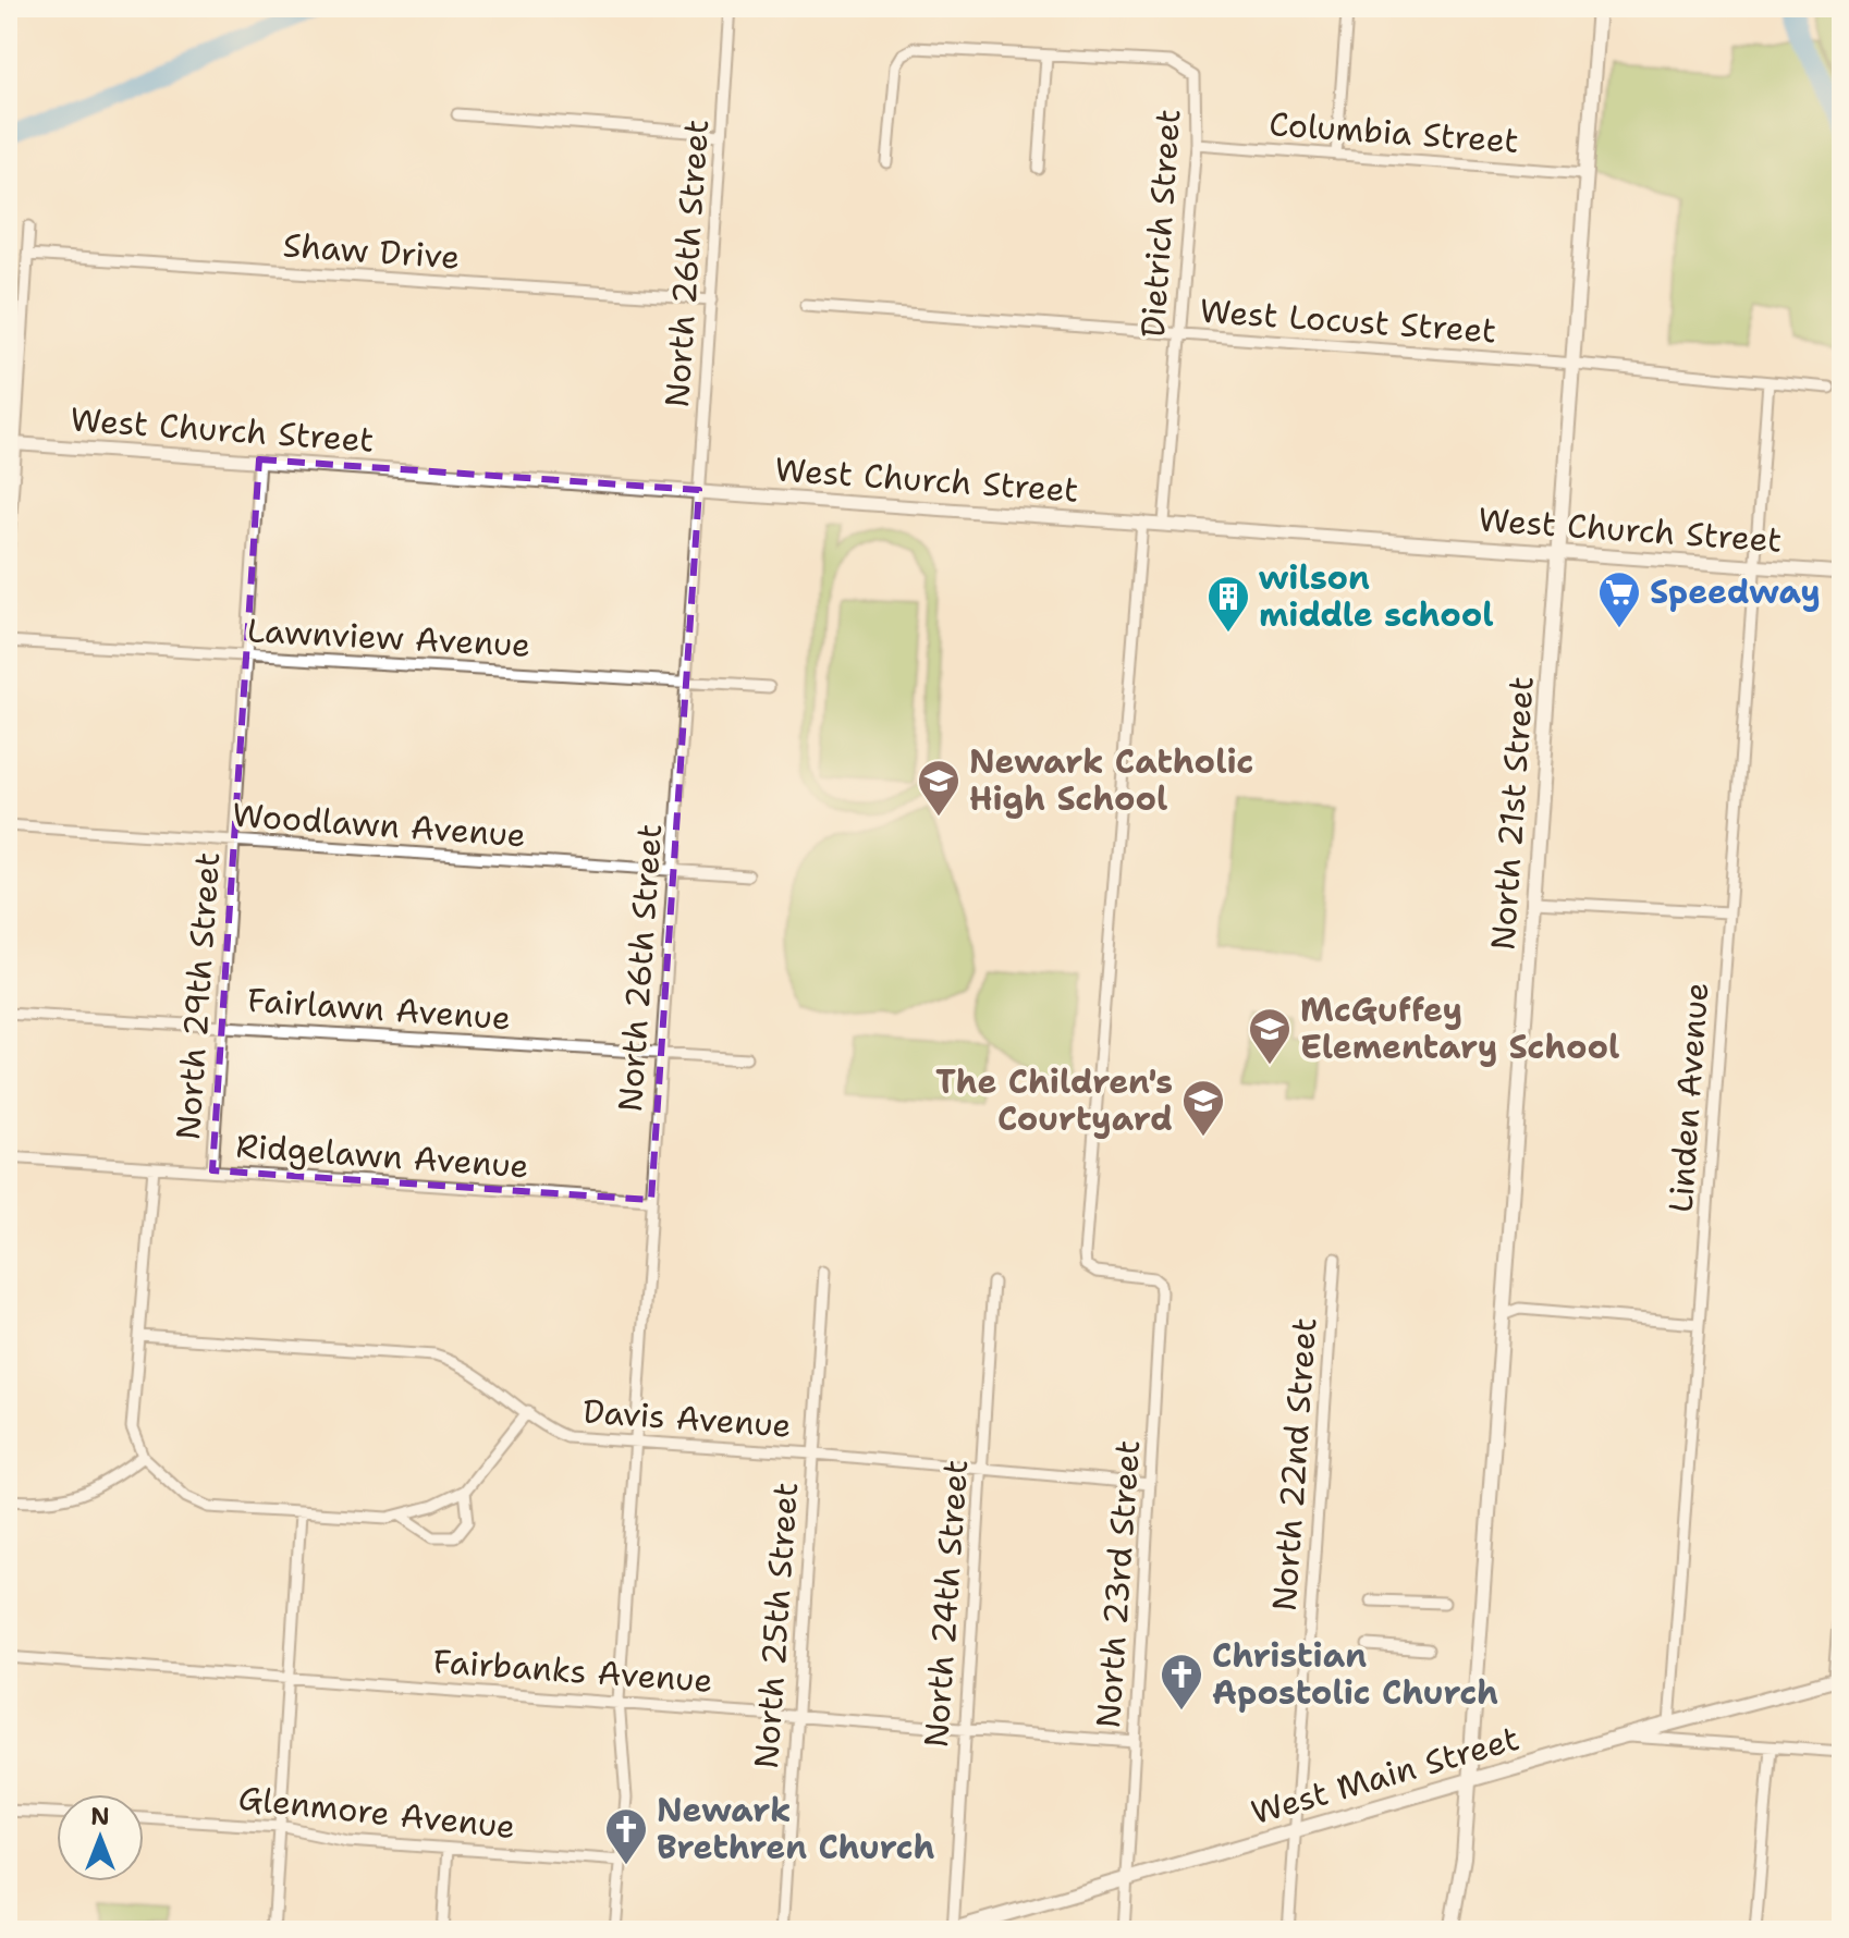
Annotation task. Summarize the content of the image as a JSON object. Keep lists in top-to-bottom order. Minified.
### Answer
{"streets":{"main road":["North 21st Street","West Main Street"],"street":["Columbia Street","Dietrich Street","Shaw Drive","North 26th Street","West Locust Street","West Church Street","Lawnview Avenue","Woodlawn Avenue","North 29th Street","Fairlawn Avenue","Linden Avenue","Ridgelawn Avenue","Davis Avenue","North 22nd Street","North 23rd Street","North 24th Street","North 25th Street","Fairbanks Avenue","Glenmore Avenue"]},"crossings":[["Columbia Street","Dietrich Street"],["Columbia Street","North 21st Street"],["Dietrich Street","West Locust Street"],["Dietrich Street","West Church Street"],["Shaw Drive","North 26th Street"],["North 26th Street","West Church Street"],["North 26th Street","Lawnview Avenue"],["North 26th Street","Woodlawn Avenue"],["North 26th Street","Fairlawn Avenue"],["North 26th Street","Ridgelawn Avenue"],["North 26th Street","Davis Avenue"],["North 26th Street","Fairbanks Avenue"],["North 26th Street","Glenmore Avenue"],["West Locust Street","North 21st Street"],["West Locust Street","Linden Avenue"],["West Church Street","North 21st Street"],["West Church Street","North 29th Street"],["West Church Street","Linden Avenue"],["West Church Street","North 23rd Street"],["Lawnview Avenue","North 29th Street"],["North 21st Street","West Main Street"],["Woodlawn Avenue","North 29th Street"],["North 29th Street","Fairlawn Avenue"],["North 29th Street","Ridgelawn Avenue"],["North 29th Street","Davis Avenue"],["Linden Avenue","West Main Street"],["Davis Avenue","North 23rd Street"],["Davis Avenue","North 24th Street"],["Davis Avenue","North 25th Street"],["North 22nd Street","West Main Street"],["North 23rd Street","Fairbanks Avenue"],["North 23rd Street","West Main Street"],["North 24th Street","Fairbanks Avenue"],["North 24th Street","West Main Street"],["North 25th Street","Fairbanks Avenue"]],"places":{"supermarket":["Speedway"],"building":["wilson middle school"],"school or university":["Newark Catholic High School","McGuffey Elementary School","The Children's Courtyard"],"church":["Christian Apostolic Church","Newark Brethren Church"]},"north":"top"}
